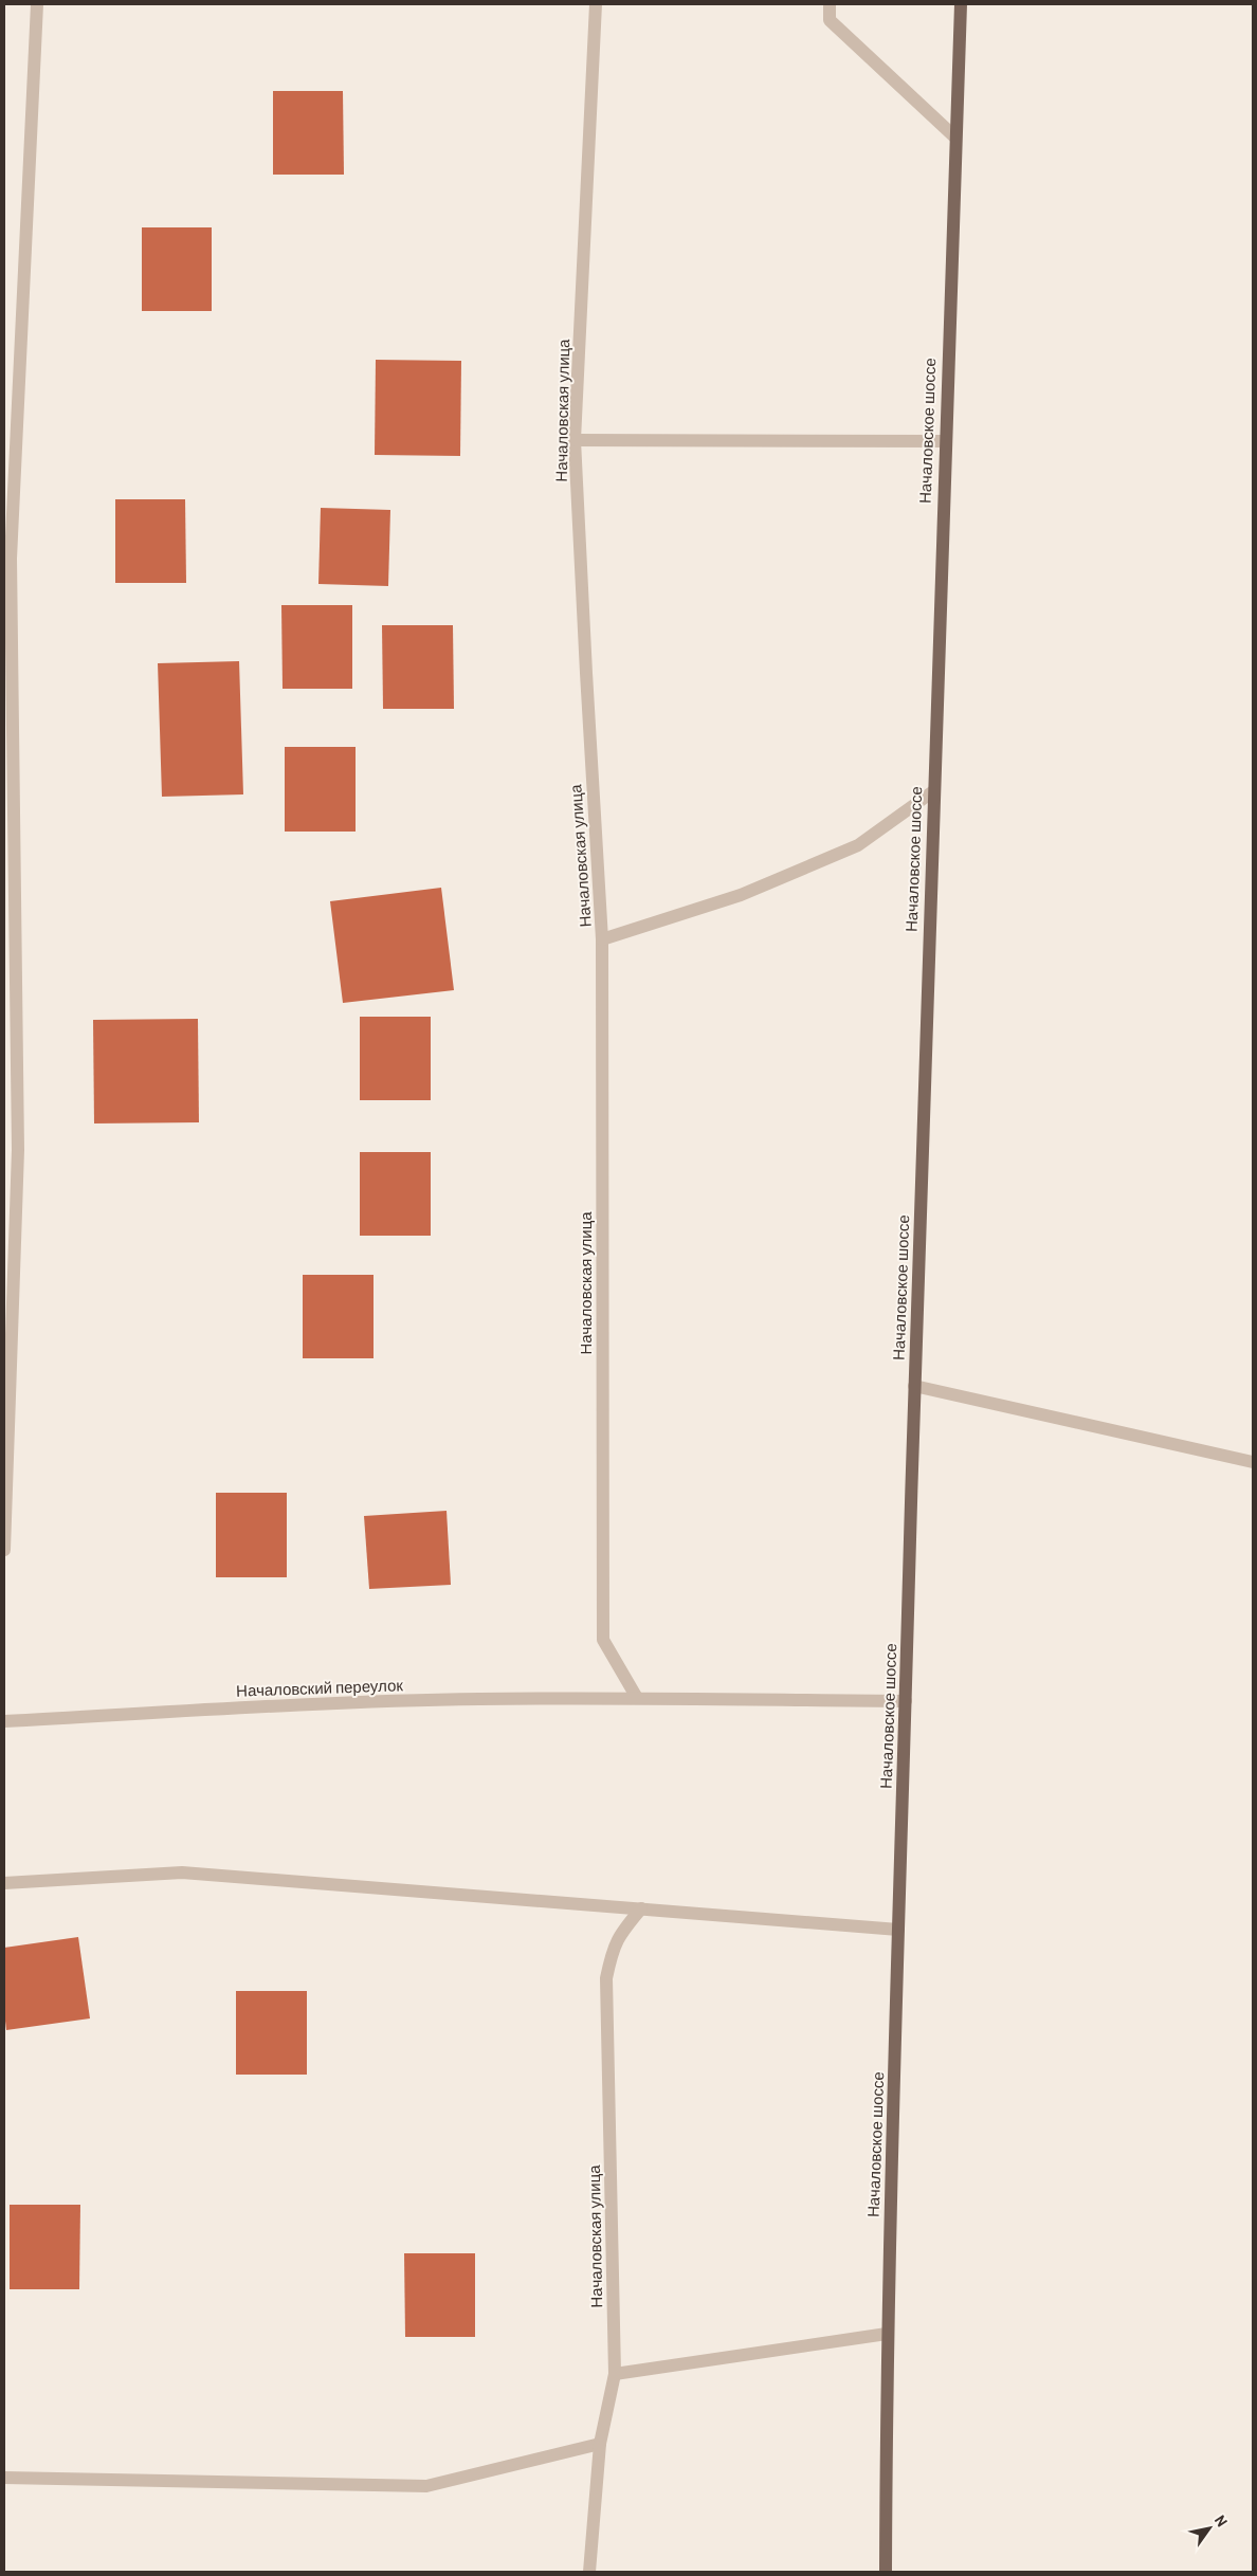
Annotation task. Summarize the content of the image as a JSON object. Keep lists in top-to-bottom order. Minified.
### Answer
{"streets":{"main road":["Началовское шоссе"],"street":["Началовская улица","Началовский переулок"]},"crossings":[["Началовская улица","Началовский переулок"],["Началовское шоссе","Началовский переулок"]],"north":"top right"}
